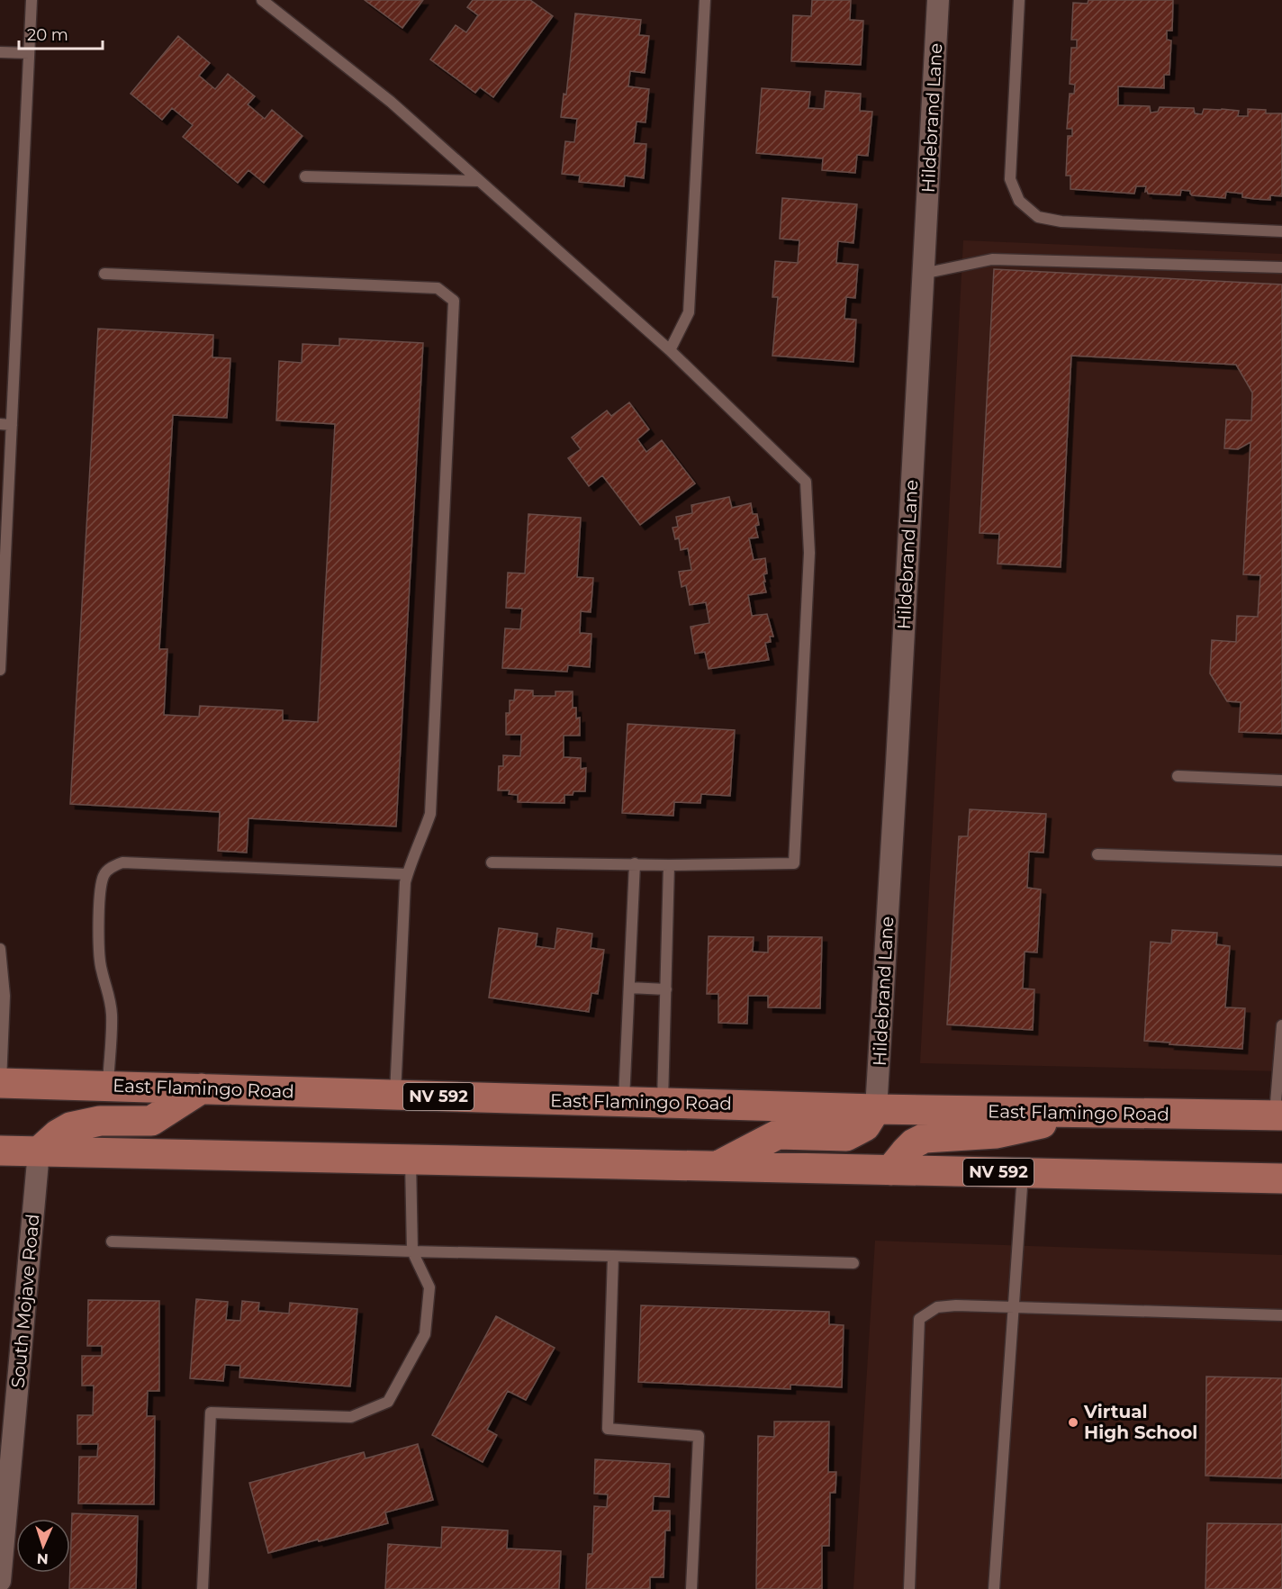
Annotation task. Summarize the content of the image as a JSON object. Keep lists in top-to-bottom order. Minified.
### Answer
{"streets":{"main road":["East Flamingo Road","NV 592"],"street":["Hildebrand Lane","South Mojave Road"]},"crossings":[["Hildebrand Lane","East Flamingo Road"],["NV 592","South Mojave Road"]],"places":["Virtual High School"],"scale_bar":"20 m","north":"bottom"}
